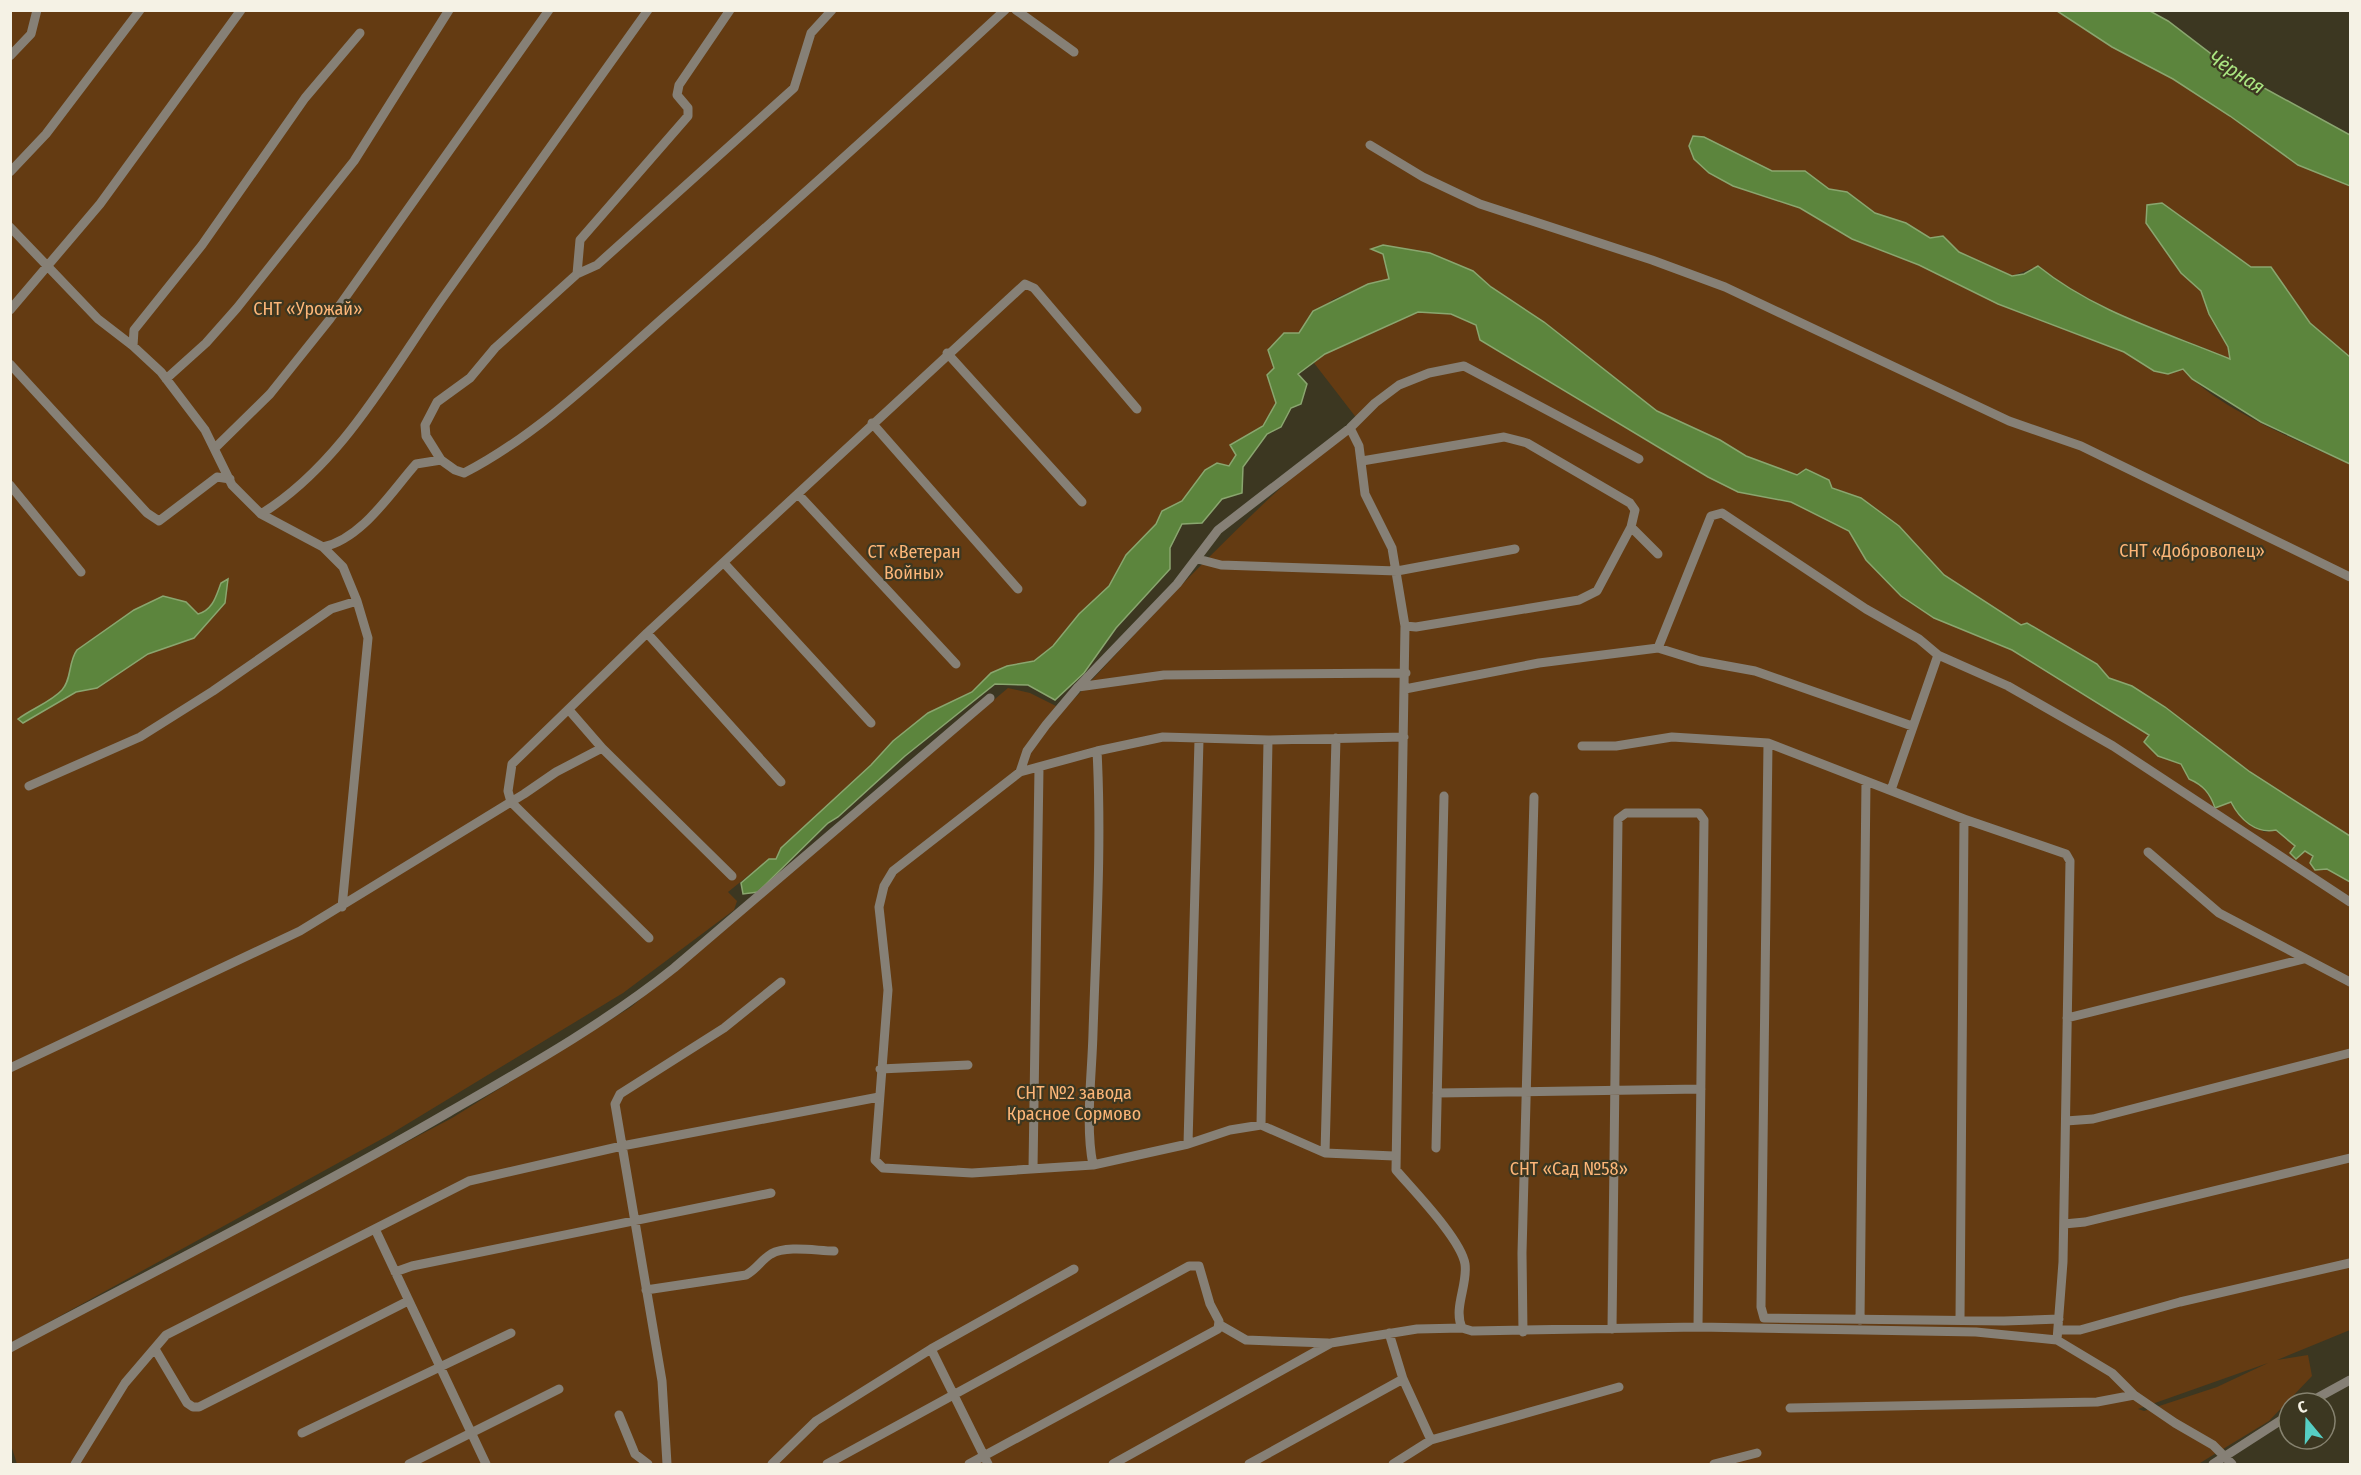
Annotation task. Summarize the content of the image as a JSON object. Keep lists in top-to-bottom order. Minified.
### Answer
{"water":["Чёрная"],"parks":["СНТ «Урожай»","СНТ «Доброволец»","СТ «Ветеран Войны»","СНТ №2 завода Красное Сормово","СНТ «Сад №58»"],"north":"top"}
